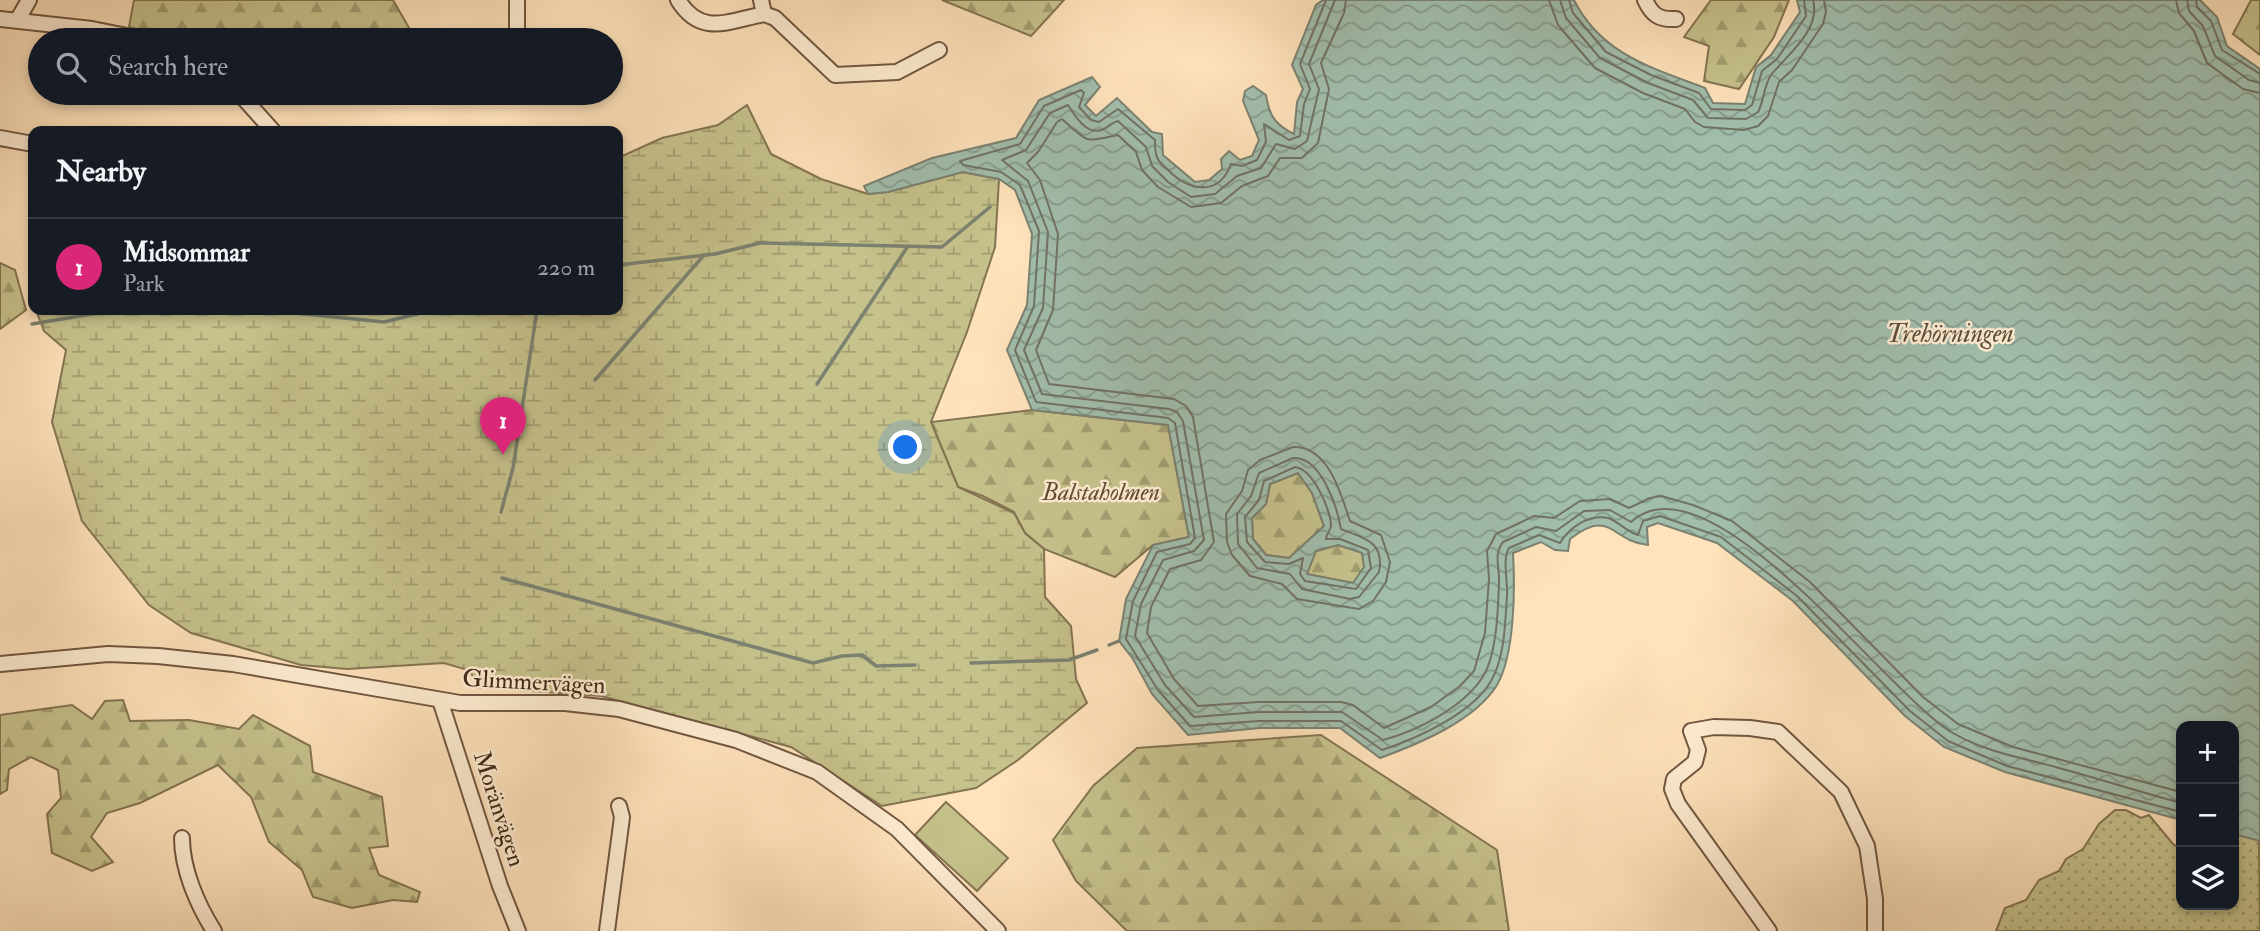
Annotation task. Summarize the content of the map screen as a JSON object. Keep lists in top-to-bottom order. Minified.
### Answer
{"streets":{"street":["Glimmervägen","Moränvägen"]},"crossings":[["Glimmervägen","Moränvägen"]],"water":["Trehörningen"],"parks":["Balstaholmen"],"page":{"search":"Search here","heading":"Nearby","list":[{"mark":"1","name":"Midsommar","note":"Park","value":"220 m"}],"pins":"1","map_buttons":["+","−"]}}
